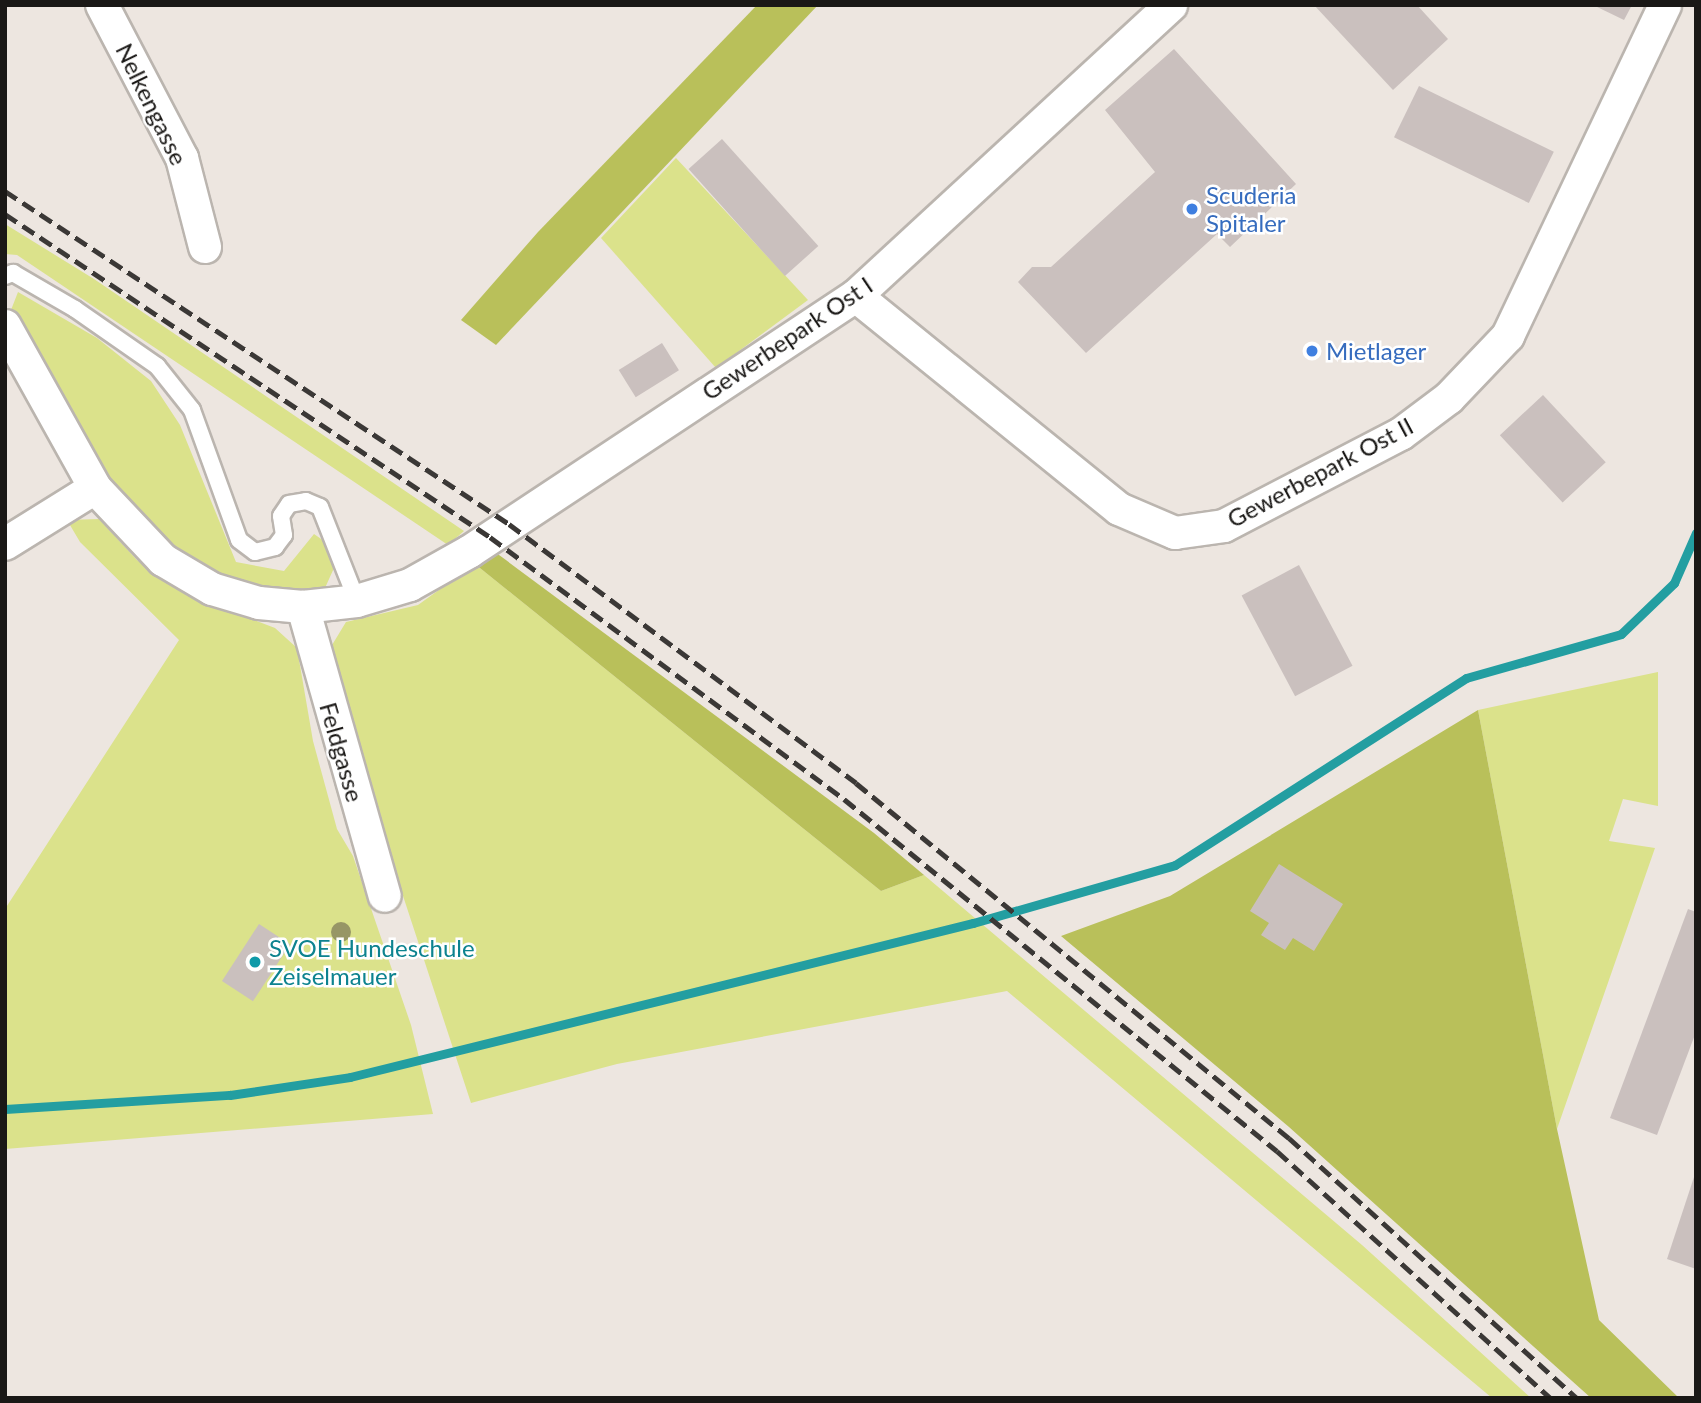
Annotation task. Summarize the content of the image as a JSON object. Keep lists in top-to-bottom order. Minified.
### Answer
{"streets":{"street":["Nelkengasse","Gewerbepark Ost I","Gewerbepark Ost II","Feldgasse"]},"crossings":[["Gewerbepark Ost I","Gewerbepark Ost II"],["Gewerbepark Ost I","Feldgasse"]],"places":["Scuderia Spitaler","Mietlager","SVOE Hundeschule Zeiselmauer"]}
